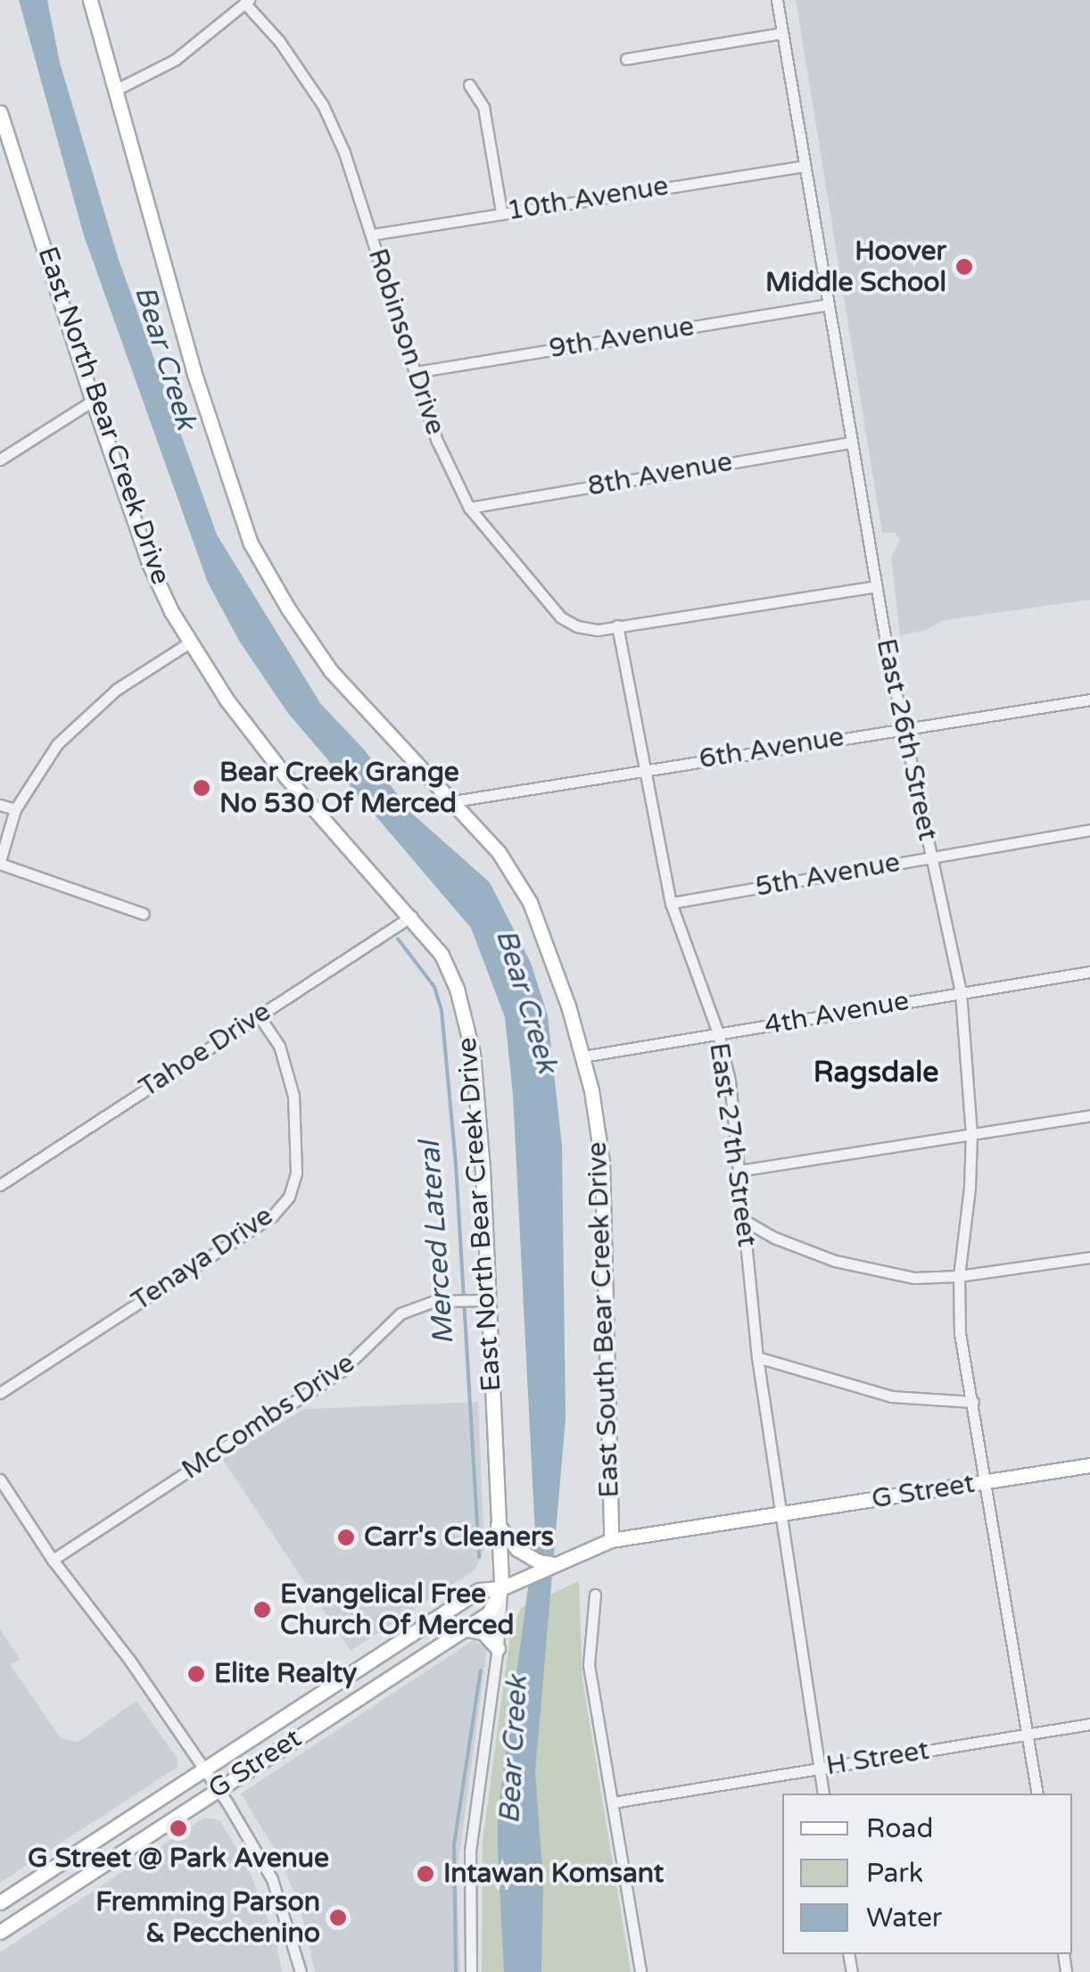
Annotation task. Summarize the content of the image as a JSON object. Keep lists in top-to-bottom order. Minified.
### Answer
{"streets":{"street":["10th Avenue","9th Avenue","Robinson Drive","East North Bear Creek Drive","8th Avenue","East 26th Street","6th Avenue","5th Avenue","4th Avenue","Tahoe Drive","East 27th Street","Tenaya Drive","East South Bear Creek Drive","McCombs Drive","G Street","H Street"]},"crossings":[["10th Avenue","Robinson Drive"],["10th Avenue","East 26th Street"],["9th Avenue","Robinson Drive"],["9th Avenue","East 26th Street"],["Robinson Drive","8th Avenue"],["Robinson Drive","East 26th Street"],["Robinson Drive","East 27th Street"],["East North Bear Creek Drive","Tahoe Drive"],["East North Bear Creek Drive","McCombs Drive"],["East North Bear Creek Drive","G Street"],["8th Avenue","East 26th Street"],["East 26th Street","6th Avenue"],["East 26th Street","5th Avenue"],["East 26th Street","4th Avenue"],["East 26th Street","G Street"],["East 26th Street","H Street"],["6th Avenue","East 27th Street"],["6th Avenue","East South Bear Creek Drive"],["5th Avenue","East 27th Street"],["4th Avenue","East 27th Street"],["4th Avenue","East South Bear Creek Drive"],["Tahoe Drive","Tenaya Drive"],["East 27th Street","G Street"],["East 27th Street","H Street"],["East South Bear Creek Drive","G Street"]],"districts":["Ragsdale"],"water":["Bear Creek","Merced Lateral"],"places":["Hoover Middle School","Bear Creek Grange No 530 Of Merced","Carr's Cleaners","Evangelical Free Church Of Merced","Elite Realty","G Street @ Park Avenue","Intawan Komsant","Fremming Parson & Pecchenino"],"legend":["Road","Park","Water"]}
